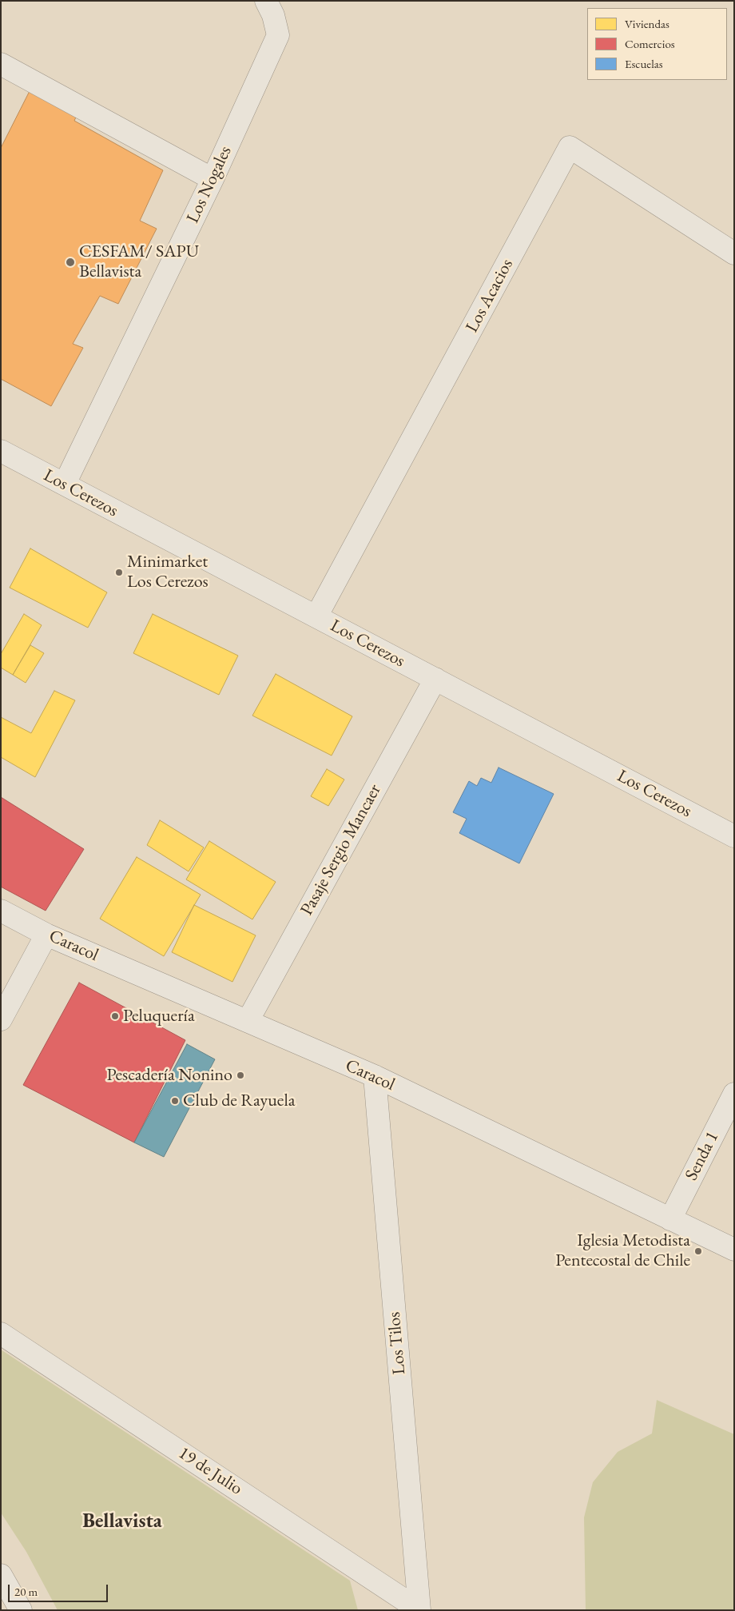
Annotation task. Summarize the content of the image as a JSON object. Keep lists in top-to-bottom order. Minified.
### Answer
{"streets":{"street":["Los Nogales","Los Acacios","Los Cerezos","Pasaje Sergio Mancaer","Caracol","Senda 1","Los Tilos","19 de Julio"]},"crossings":[["Los Nogales","Los Cerezos"],["Los Acacios","Los Cerezos"],["Los Cerezos","Pasaje Sergio Mancaer"],["Pasaje Sergio Mancaer","Caracol"],["Caracol","Senda 1"],["Caracol","Los Tilos"],["Los Tilos","19 de Julio"]],"districts":["Bellavista"],"places":["CESFAM/ SAPU Bellavista","Minimarket Los Cerezos","Peluquería","Pescadería Nonino","Club de Rayuela","Iglesia Metodista Pentecostal de Chile"],"legend":["Viviendas","Comercios","Escuelas"],"scale_bar":"20 m"}
